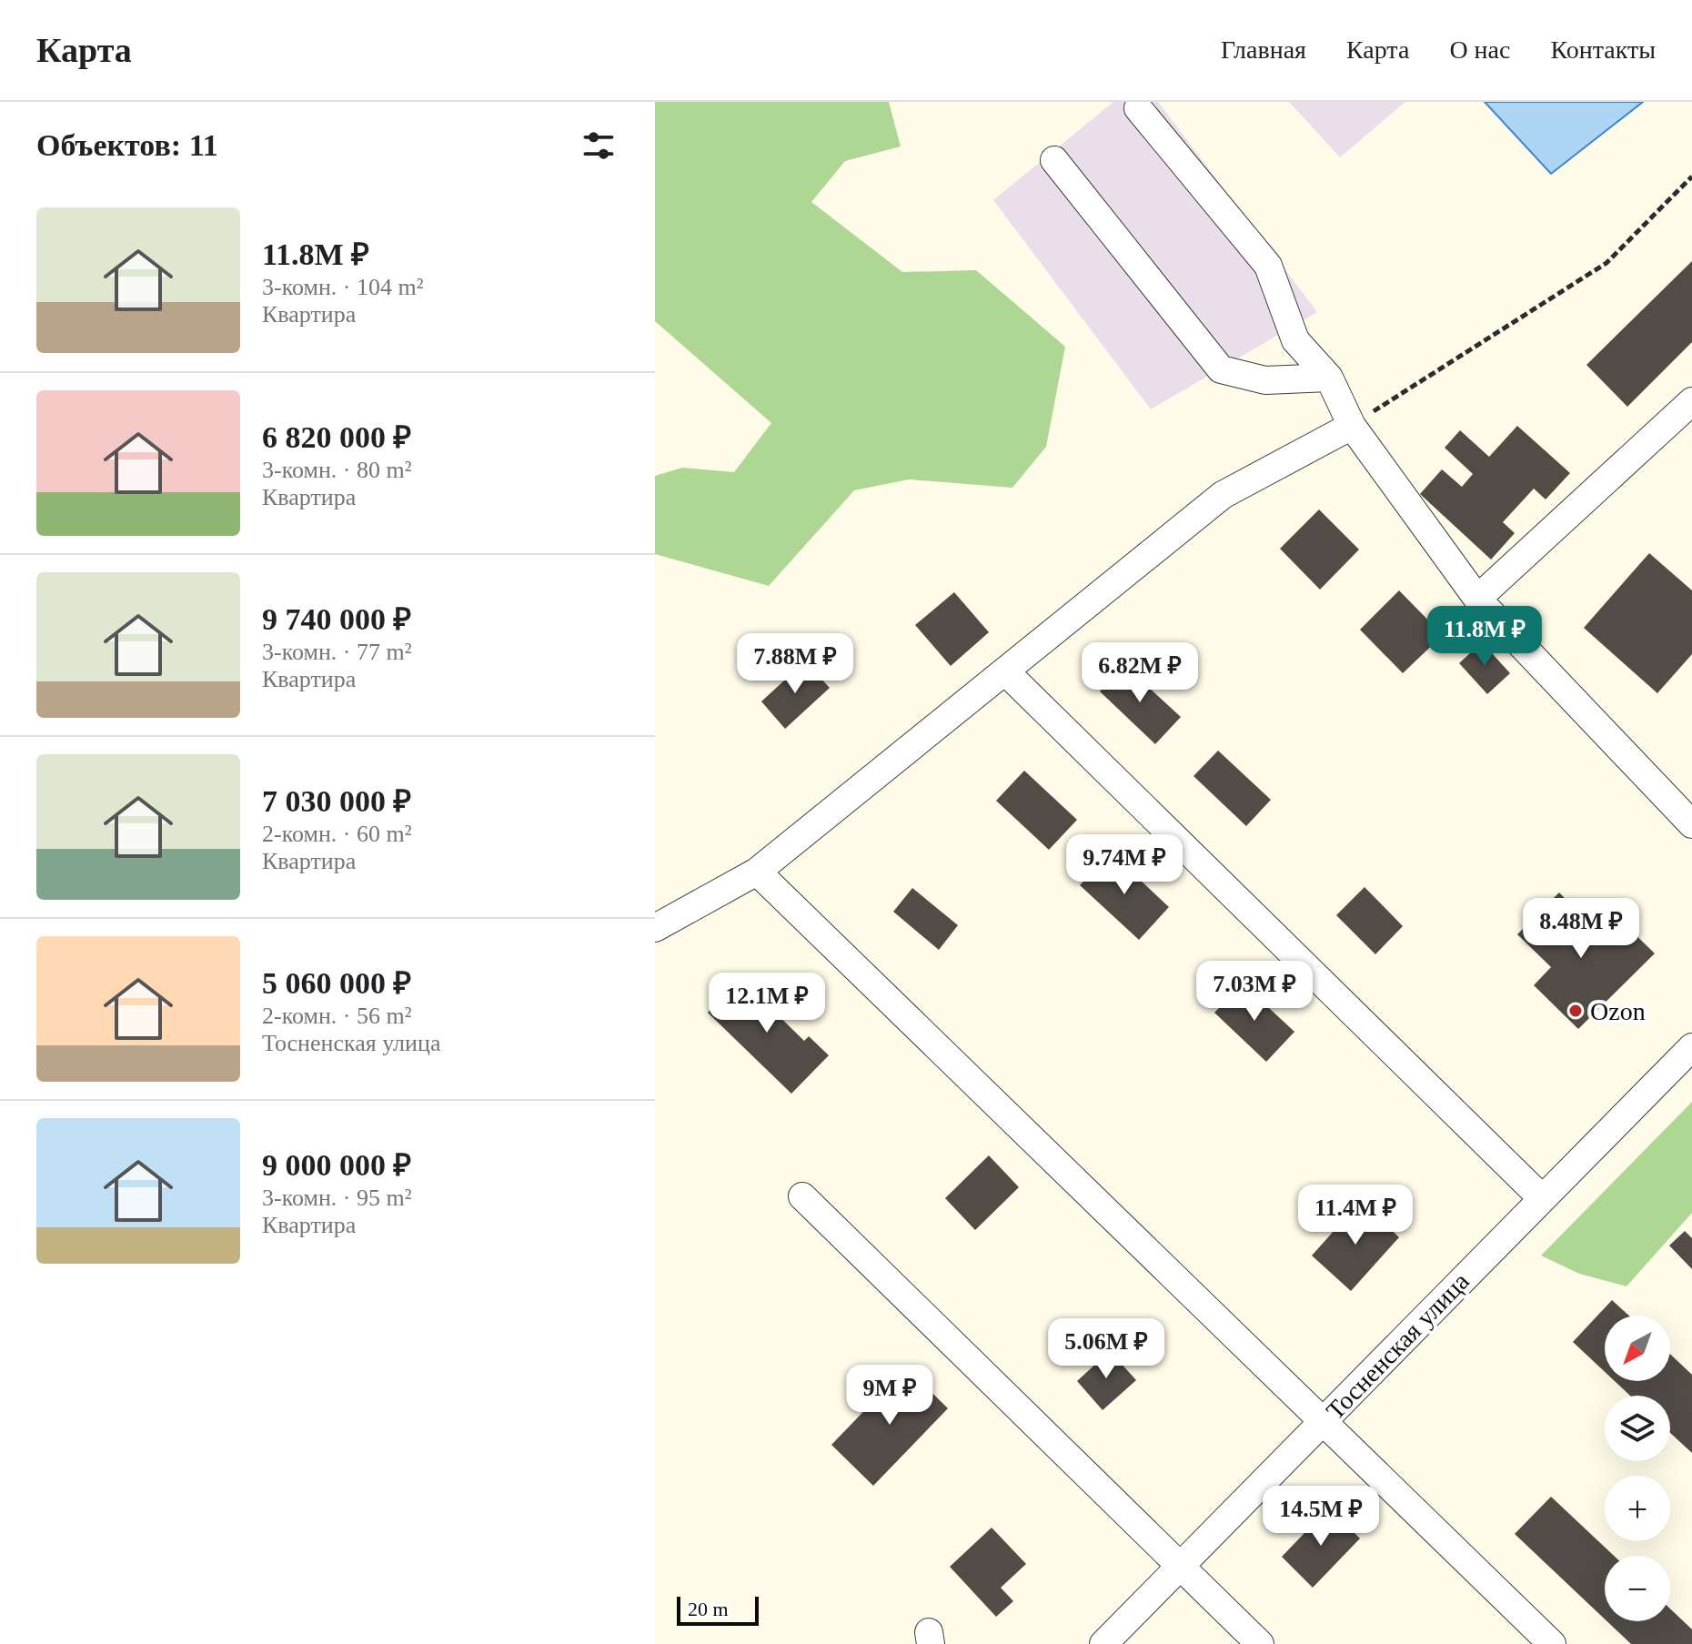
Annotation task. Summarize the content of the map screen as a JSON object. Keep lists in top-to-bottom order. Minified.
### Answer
{"streets":{"street":["Тосненская улица"]},"places":["Ozon"],"scale_bar":"20 m","north":"bottom left","page":{"header":"Карта","nav":["Главная","Карта","О нас","Контакты"],"heading":"Объектов: 11","list":[{"name":"11.8M ₽","note":"3-комн. · 104 m² · Квартира"},{"name":"6 820 000 ₽","note":"3-комн. · 80 m² · Квартира"},{"name":"9 740 000 ₽","note":"3-комн. · 77 m² · Квартира"},{"name":"7 030 000 ₽","note":"2-комн. · 60 m² · Квартира"},{"name":"5 060 000 ₽","note":"2-комн. · 56 m² · Тосненская улица"},{"name":"9 000 000 ₽","note":"3-комн. · 95 m² · Квартира"}],"price":["11.8M ₽","7.88M ₽","6.82M ₽","9.74M ₽","8.48M ₽","7.03M ₽","12.1M ₽","11.4M ₽","5.06M ₽","9M ₽","14.5M ₽"],"map_buttons":["+","−"],"scale":"20 m"}}
